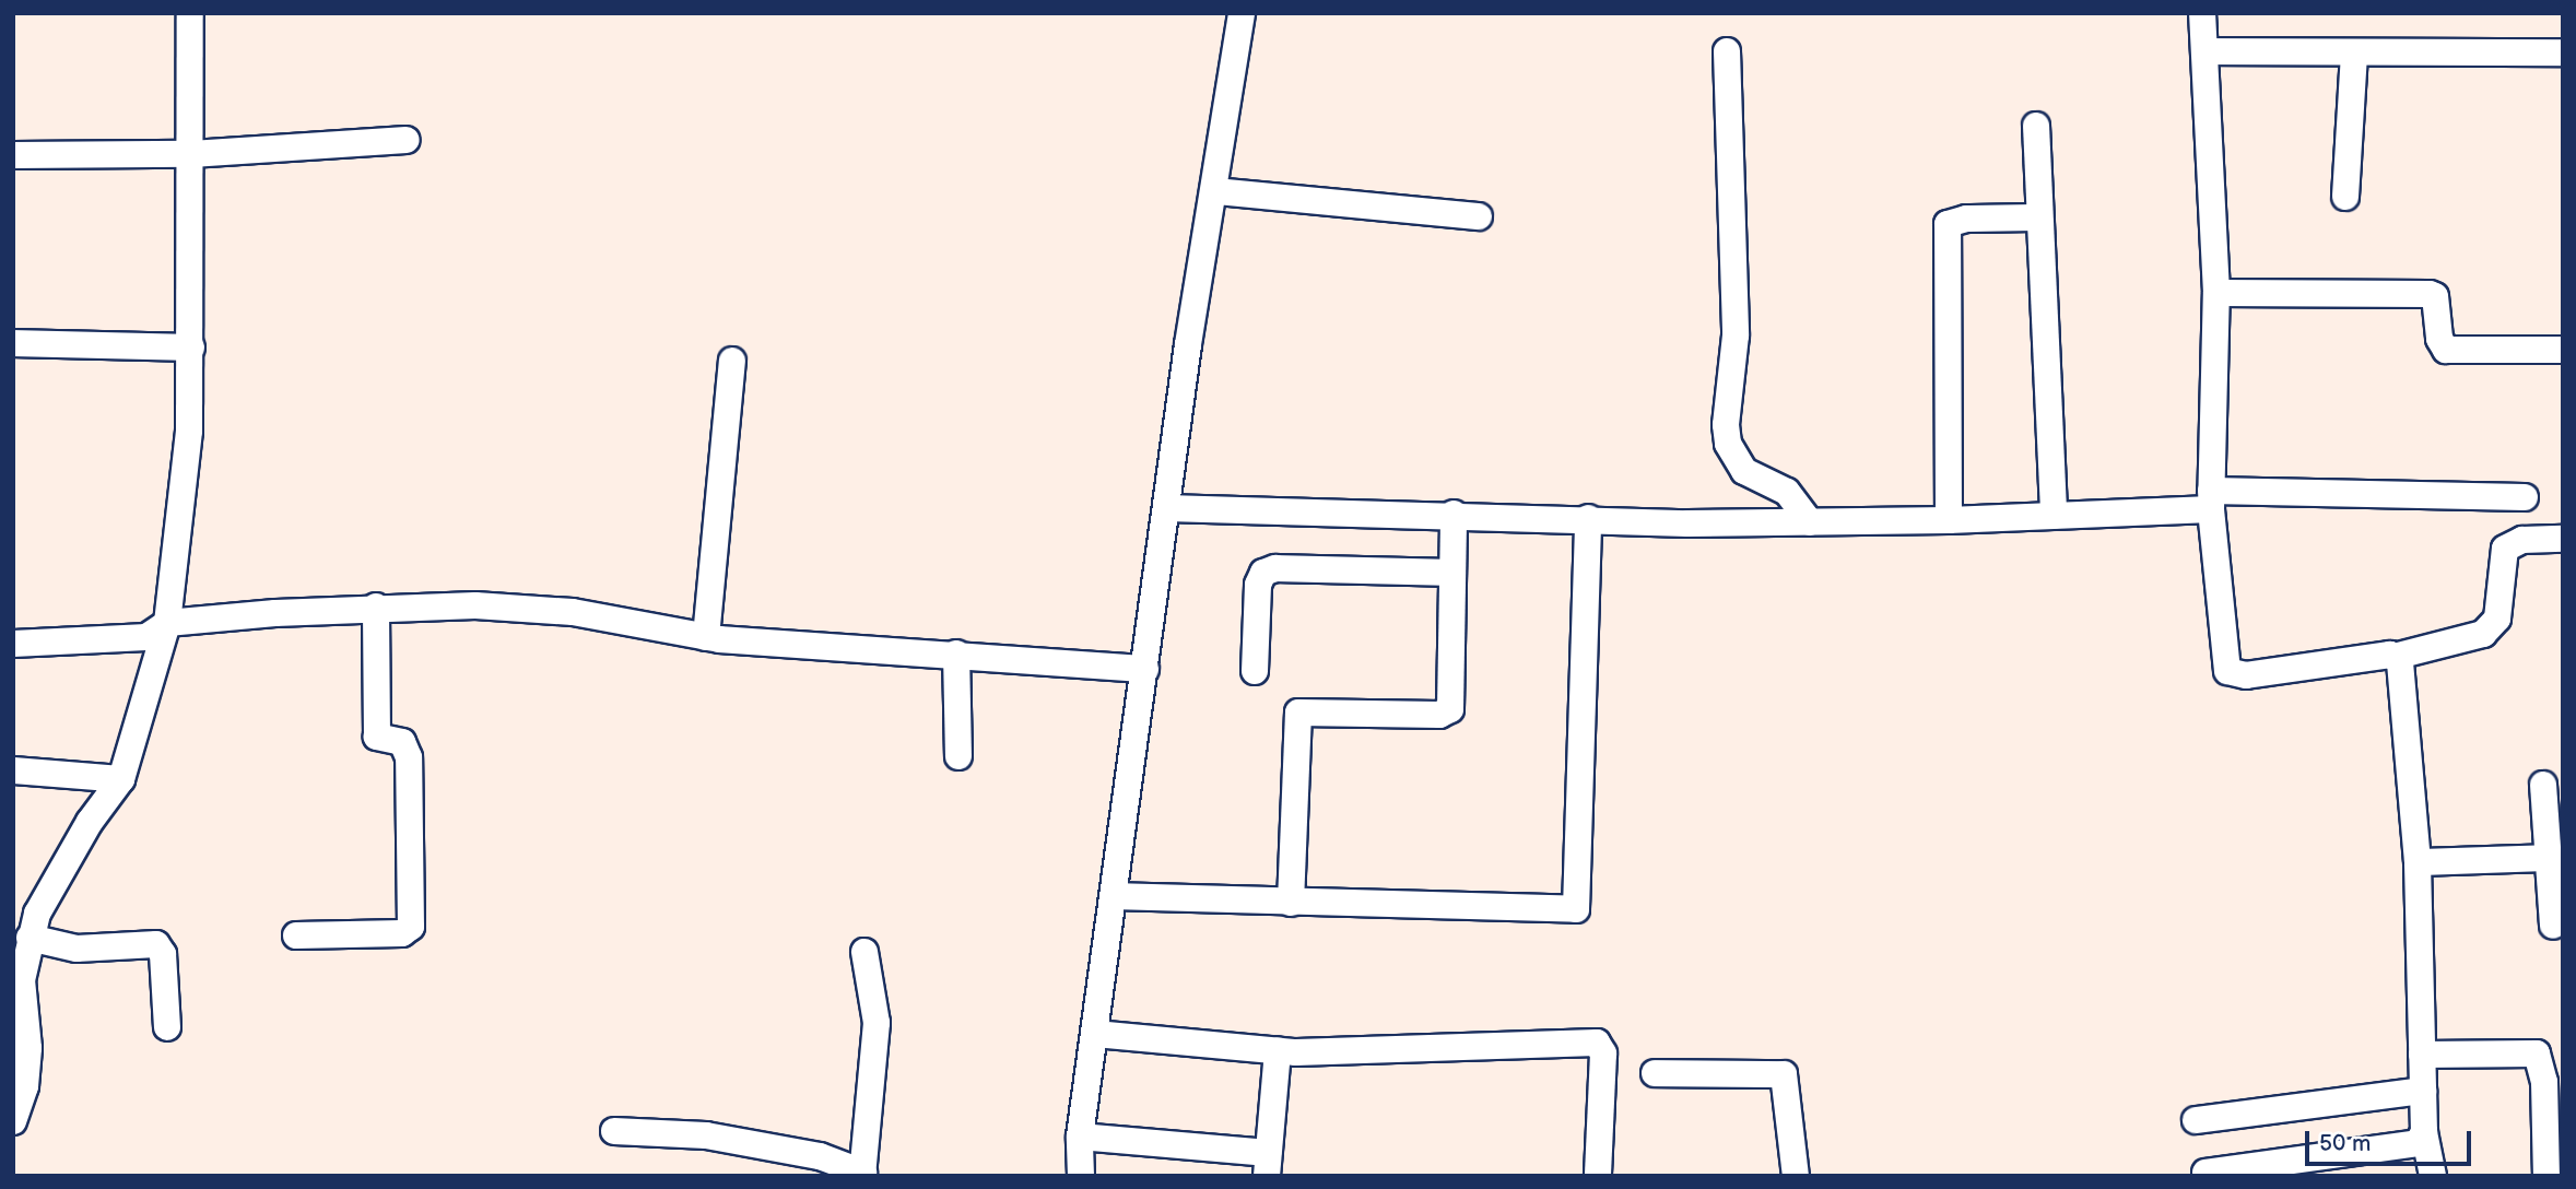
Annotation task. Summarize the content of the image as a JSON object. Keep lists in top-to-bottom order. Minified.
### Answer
{"scale_bar":"50 m"}
